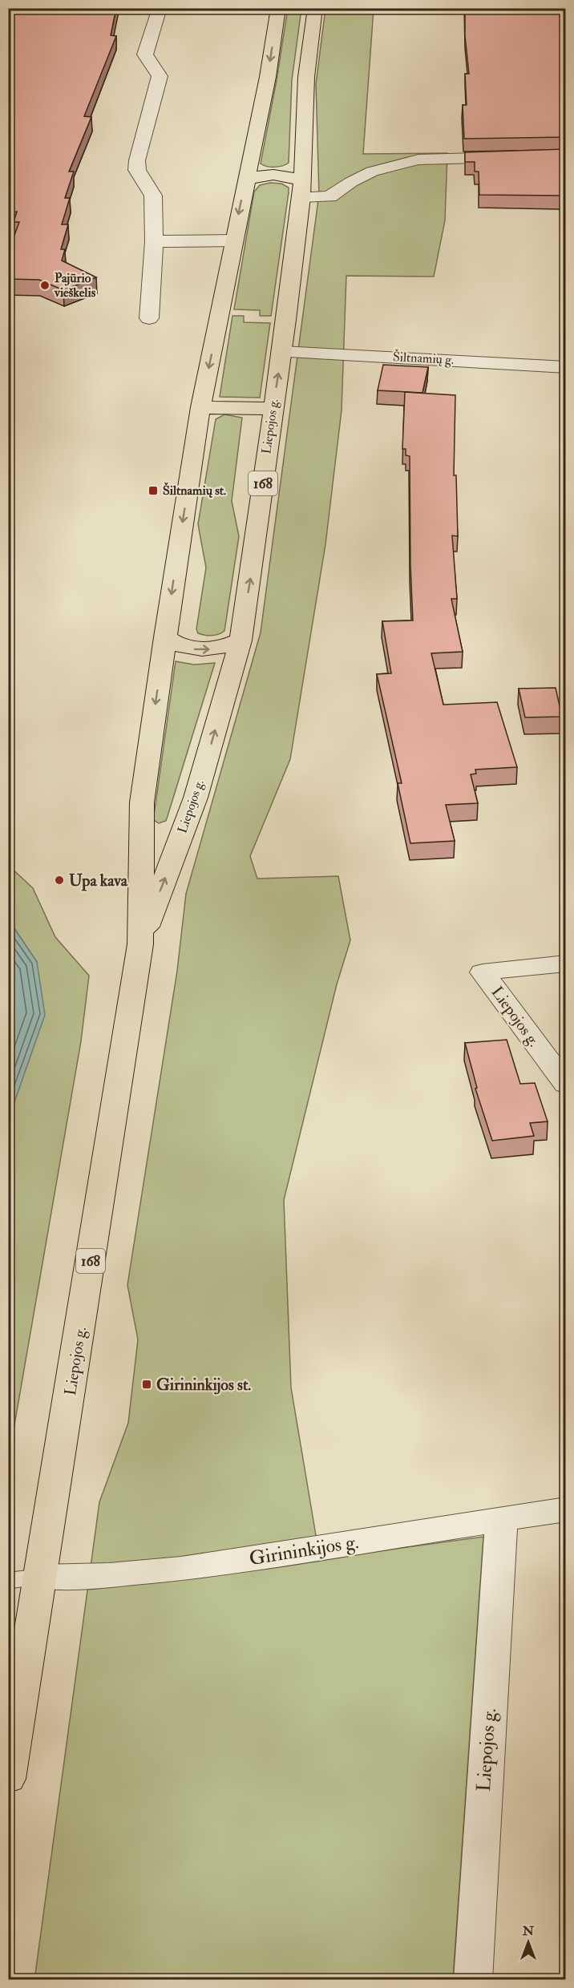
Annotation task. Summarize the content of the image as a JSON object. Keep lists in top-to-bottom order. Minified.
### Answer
{"streets":{"main road":["Liepojos g.","168"],"street":["Šiltnamių g.","Girininkijos g."]},"crossings":[["Šiltnamių g.","Liepojos g."],["Liepojos g.","Girininkijos g."]],"places":{"other":["Pajūrio vieškelis","Upa kava"],"transit":["Šiltnamių st.","Girininkijos st."]},"north":"top"}
